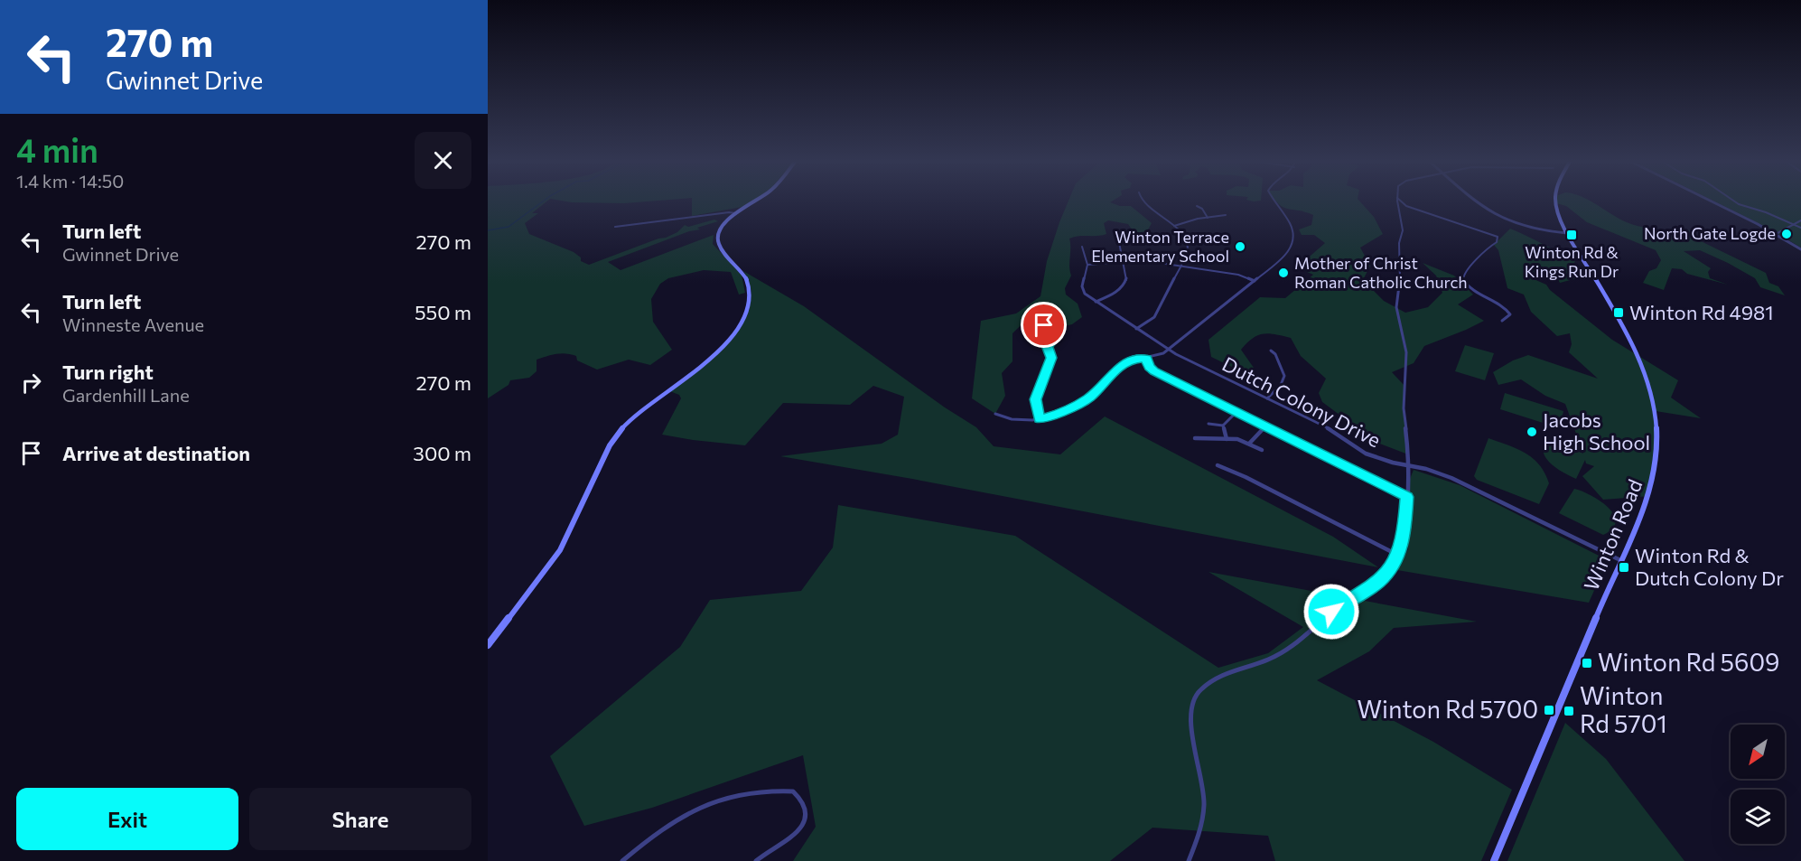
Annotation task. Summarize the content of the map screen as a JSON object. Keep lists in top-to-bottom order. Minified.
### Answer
{"streets":{"main road":["Winton Road"],"street":["Dutch Colony Drive"]},"crossings":[["Dutch Colony Drive","Winton Road"]],"places":{"other":["North Gate Logde","Winton Terrace Elementary School","Mother of Christ Roman Catholic Church","Jacobs High School"],"transit":["Winton Rd & Kings Run Dr","Winton Rd 4981","Winton Rd & Dutch Colony Dr","Winton Rd 5609","Winton Rd 5700","Winton Rd 5701"]},"north":"bottom left","page":{"turn":["270 m","Gwinnet Drive"],"heading":["4 min","1.4 km · 14:50"],"list":[{"name":"Turn left","note":"Gwinnet Drive","value":"270 m"},{"name":"Turn left","note":"Winneste Avenue","value":"550 m"},{"name":"Turn right","note":"Gardenhill Lane","value":"270 m"},{"name":"Arrive at destination","value":"300 m"}],"buttons":["Exit","Share"]}}
